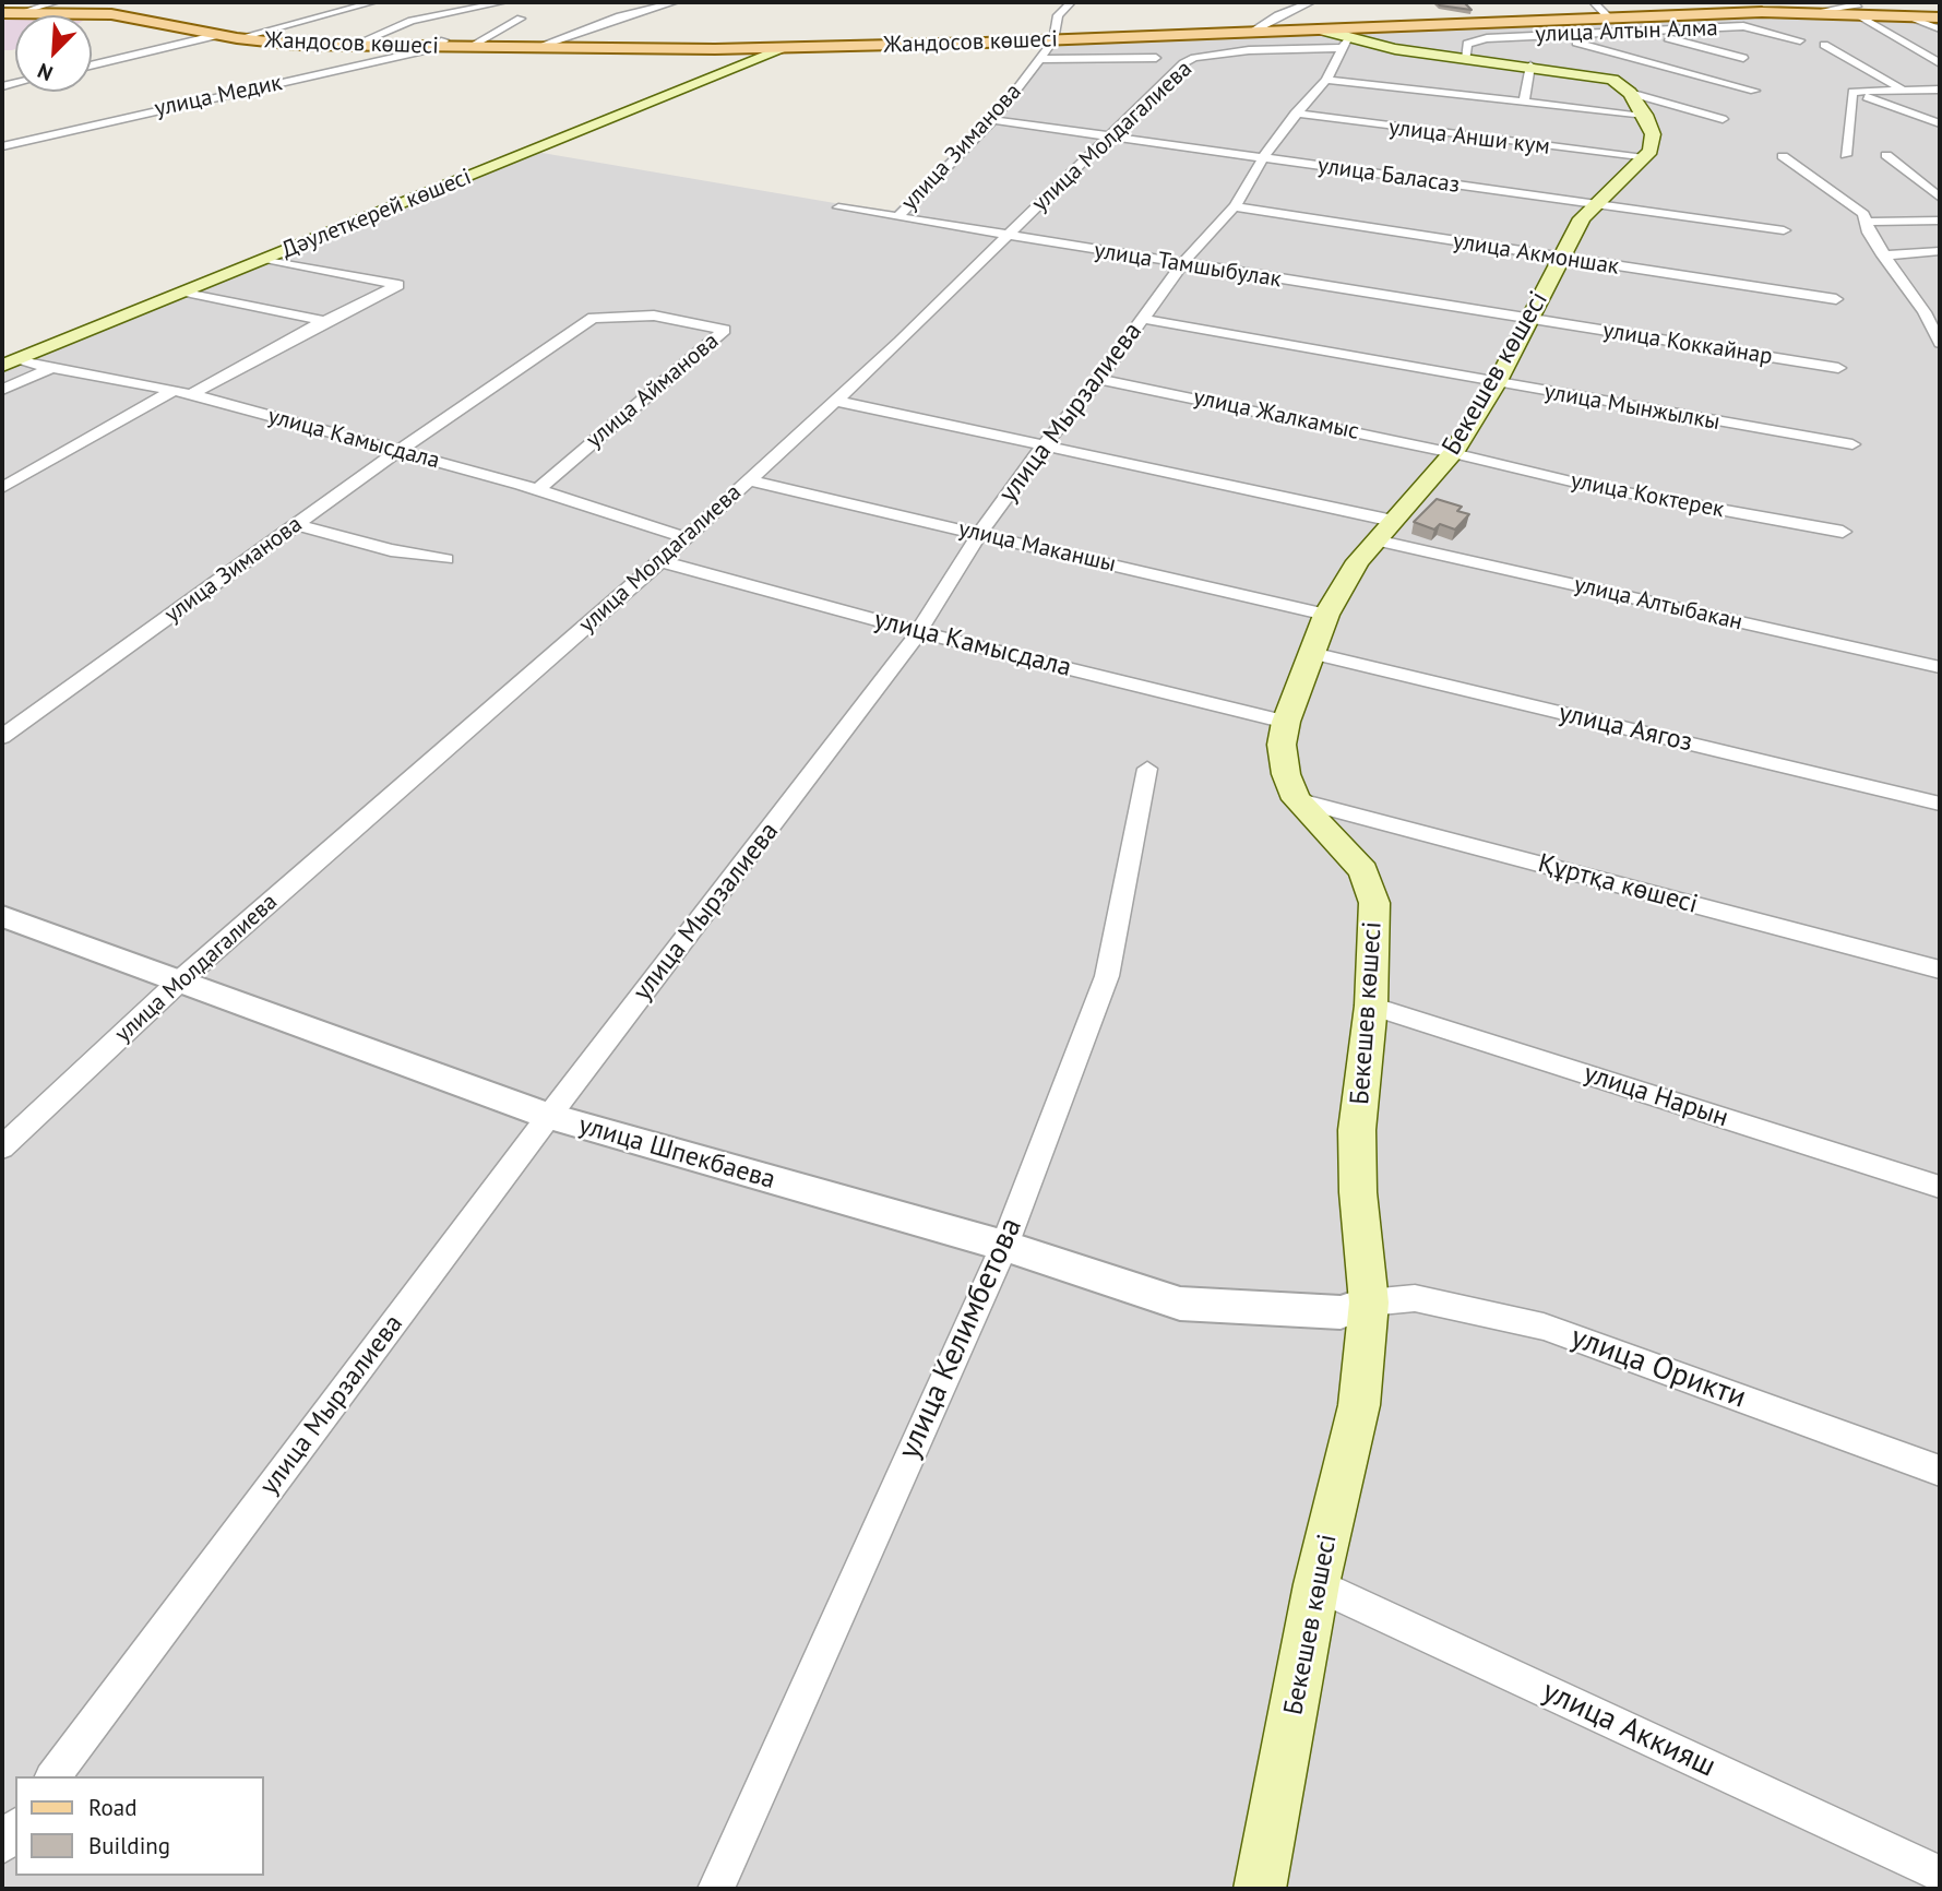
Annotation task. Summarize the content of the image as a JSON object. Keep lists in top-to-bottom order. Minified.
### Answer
{"streets":{"main road":["Жандосов көшесі","Дәулеткерей көшесі","Бекешев көшесі"],"street":["улица Алтын Алма","улица Медик","улица Молдагалиева","улица Анши кум","улица Зиманова","улица Баласаз","улица Акмоншак","улица Тамшыбулак","улица Коккайнар","улица Айманова","улица Мынжылкы","улица Мырзалиева","улица Жалкамыс","улица Камысдала","улица Коктерек","улица Маканшы","улица Алтыбакан","улица Аягоз","Құртқа көшесі","улица Нарын","улица Шпекбаева","улица Келимбетова","улица Орикти","улица Аккияш"]},"crossings":[["Жандосов көшесі","улица Медик"],["Жандосов көшесі","улица Зиманова"],["Жандосов көшесі","Дәулеткерей көшесі"],["улица Молдагалиева","улица Баласаз"],["улица Молдагалиева","улица Тамшыбулак"],["улица Молдагалиева","улица Мырзалиева"],["улица Молдагалиева","улица Камысдала"],["улица Молдагалиева","улица Маканшы"],["улица Молдагалиева","улица Шпекбаева"],["улица Анши кум","Бекешев көшесі"],["улица Анши кум","улица Мырзалиева"],["улица Зиманова","улица Баласаз"],["улица Зиманова","улица Тамшыбулак"],["улица Зиманова","улица Айманова"],["улица Зиманова","улица Камысдала"],["улица Баласаз","Бекешев көшесі"],["улица Баласаз","улица Мырзалиева"],["Дәулеткерей көшесі","улица Камысдала"],["улица Акмоншак","Бекешев көшесі"],["улица Акмоншак","улица Мырзалиева"],["улица Тамшыбулак","улица Коккайнар"],["улица Тамшыбулак","Бекешев көшесі"],["улица Тамшыбулак","улица Мырзалиева"],["улица Коккайнар","Бекешев көшесі"],["Бекешев көшесі","улица Мынжылкы"],["Бекешев көшесі","улица Жалкамыс"],["Бекешев көшесі","улица Камысдала"],["Бекешев көшесі","улица Коктерек"],["Бекешев көшесі","улица Маканшы"],["Бекешев көшесі","улица Алтыбакан"],["Бекешев көшесі","улица Аягоз"],["Бекешев көшесі","Құртқа көшесі"],["Бекешев көшесі","улица Нарын"],["Бекешев көшесі","улица Шпекбаева"],["Бекешев көшесі","улица Орикти"],["Бекешев көшесі","улица Аккияш"],["улица Айманова","улица Камысдала"],["улица Мынжылкы","улица Мырзалиева"],["улица Мырзалиева","улица Жалкамыс"],["улица Мырзалиева","улица Камысдала"],["улица Мырзалиева","улица Маканшы"],["улица Мырзалиева","улица Шпекбаева"],["улица Жалкамыс","улица Коктерек"],["улица Шпекбаева","улица Келимбетова"],["улица Шпекбаева","улица Орикти"]],"legend":["Road","Building"],"north":"bottom left"}
